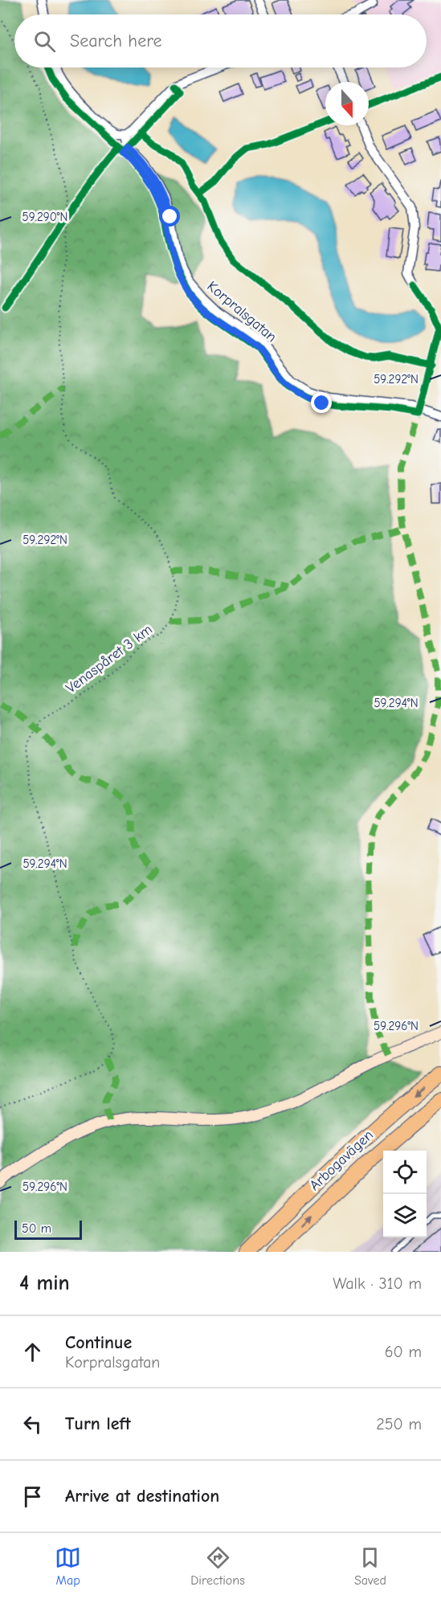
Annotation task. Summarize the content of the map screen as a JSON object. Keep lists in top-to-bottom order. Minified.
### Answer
{"streets":{"highway":["Arbogavägen"],"street":["Korpralsgatan"],"path":["Venaspåret 3 km"]},"scale_bar":"50 m","north":"bottom","page":{"search":"Search here","scale":"50 m","heading":["4 min","Walk · 310 m"],"list":[["Continue","Korpralsgatan","60 m"],["Turn left","250 m"],"Arrive at destination"],"nav":["Map","Directions","Saved"]},"coordinates":["59.290°N","59.292°N","59.294°N","59.296°N"]}
